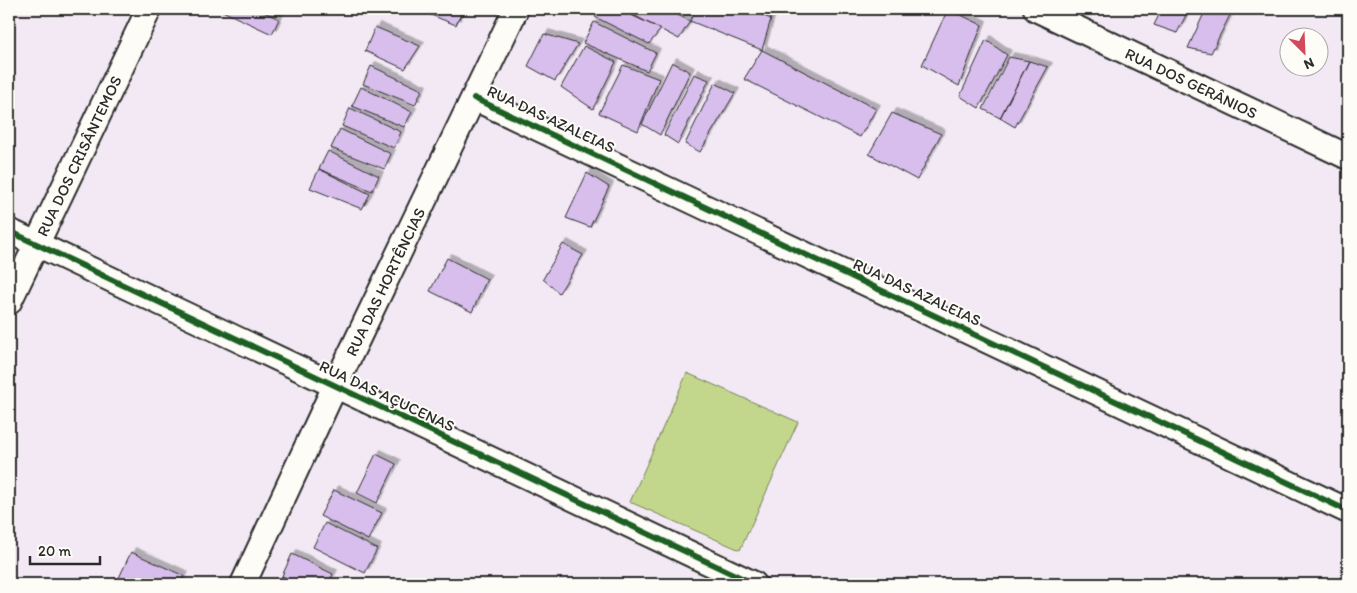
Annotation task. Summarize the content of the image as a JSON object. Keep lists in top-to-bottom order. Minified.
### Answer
{"streets":{"street":["RUA DOS GERÂNIOS","RUA DAS AZALEIAS","RUA DOS CRISÂNTEMOS","RUA DAS HORTÊNCIAS","RUA DAS AÇUCENAS"]},"crossings":[["RUA DAS AZALEIAS","RUA DAS HORTÊNCIAS"],["RUA DOS CRISÂNTEMOS","RUA DAS AÇUCENAS"],["RUA DAS HORTÊNCIAS","RUA DAS AÇUCENAS"]],"scale_bar":"20 m","north":"bottom right"}
